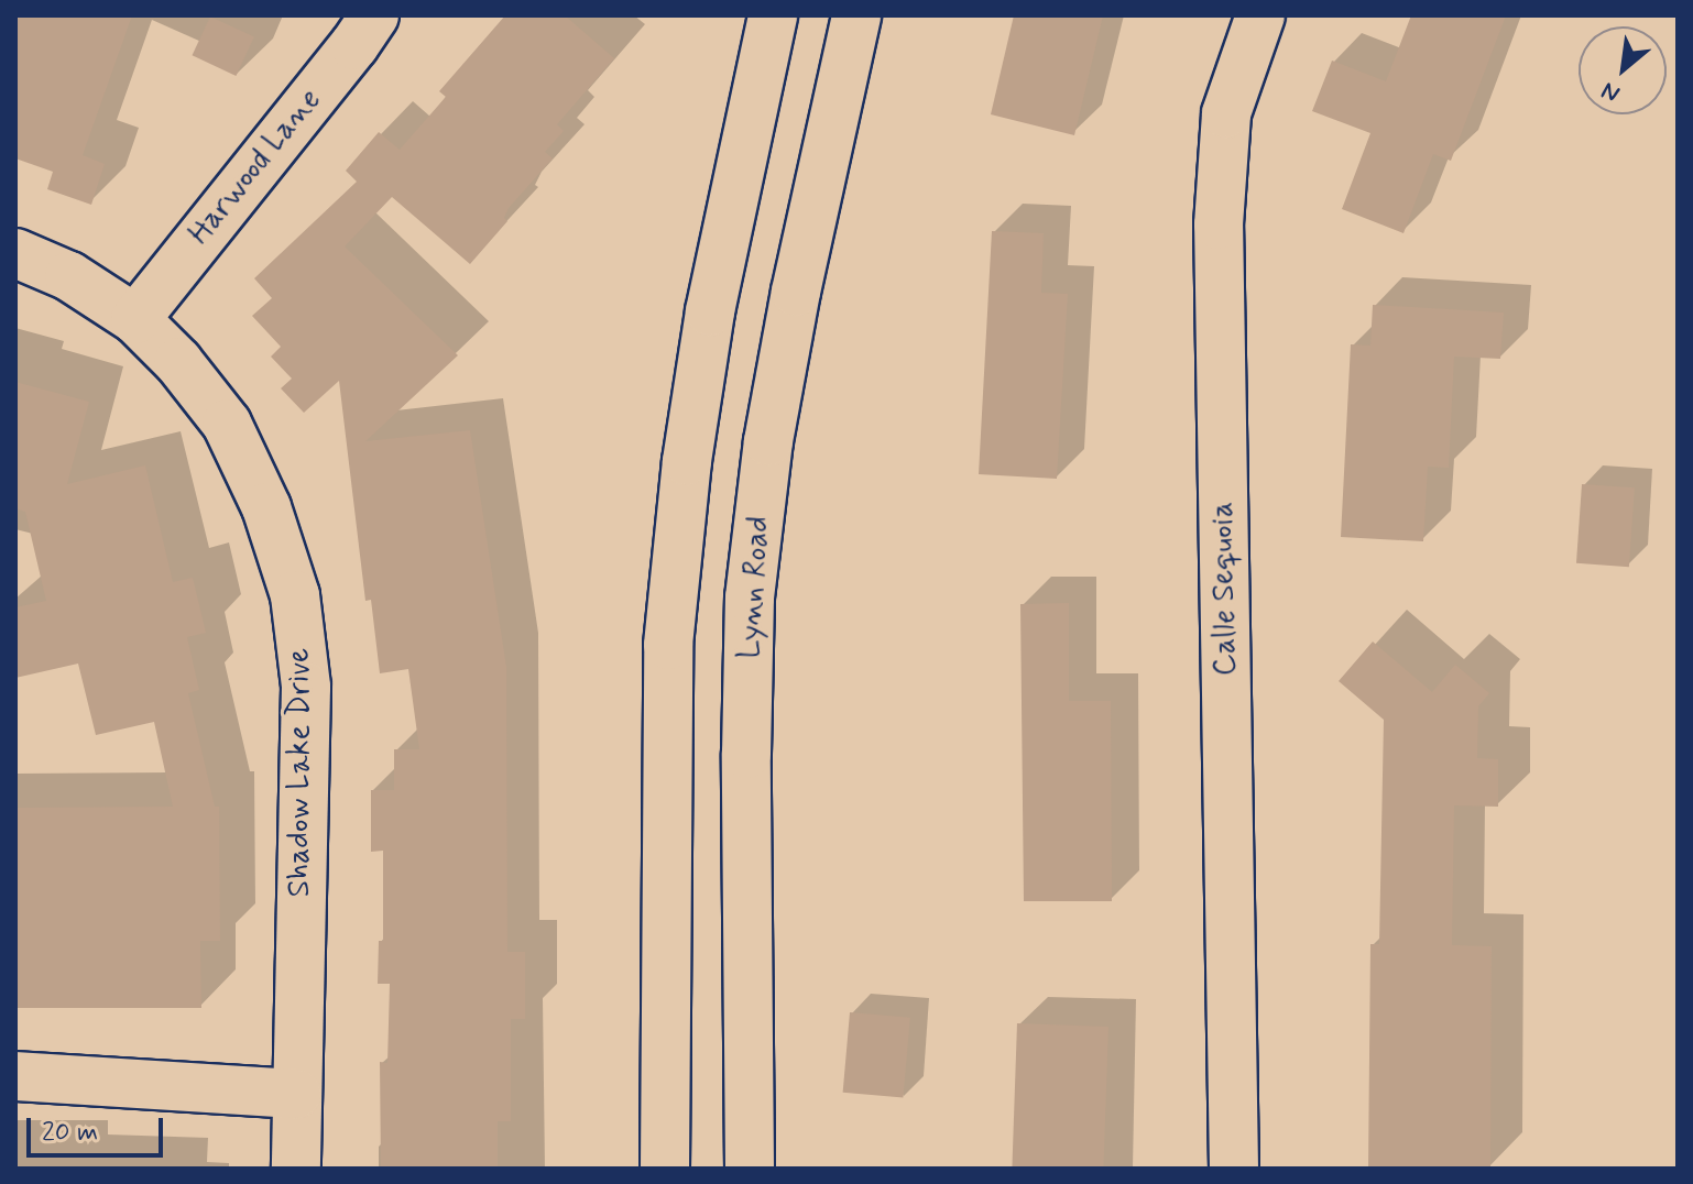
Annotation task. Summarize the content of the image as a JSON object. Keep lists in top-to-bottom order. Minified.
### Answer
{"streets":{"street":["Harwood Lane","Lynn Road","Calle Sequoia","Shadow Lake Drive"]},"crossings":[["Harwood Lane","Shadow Lake Drive"]],"scale_bar":"20 m","north":"bottom left"}
